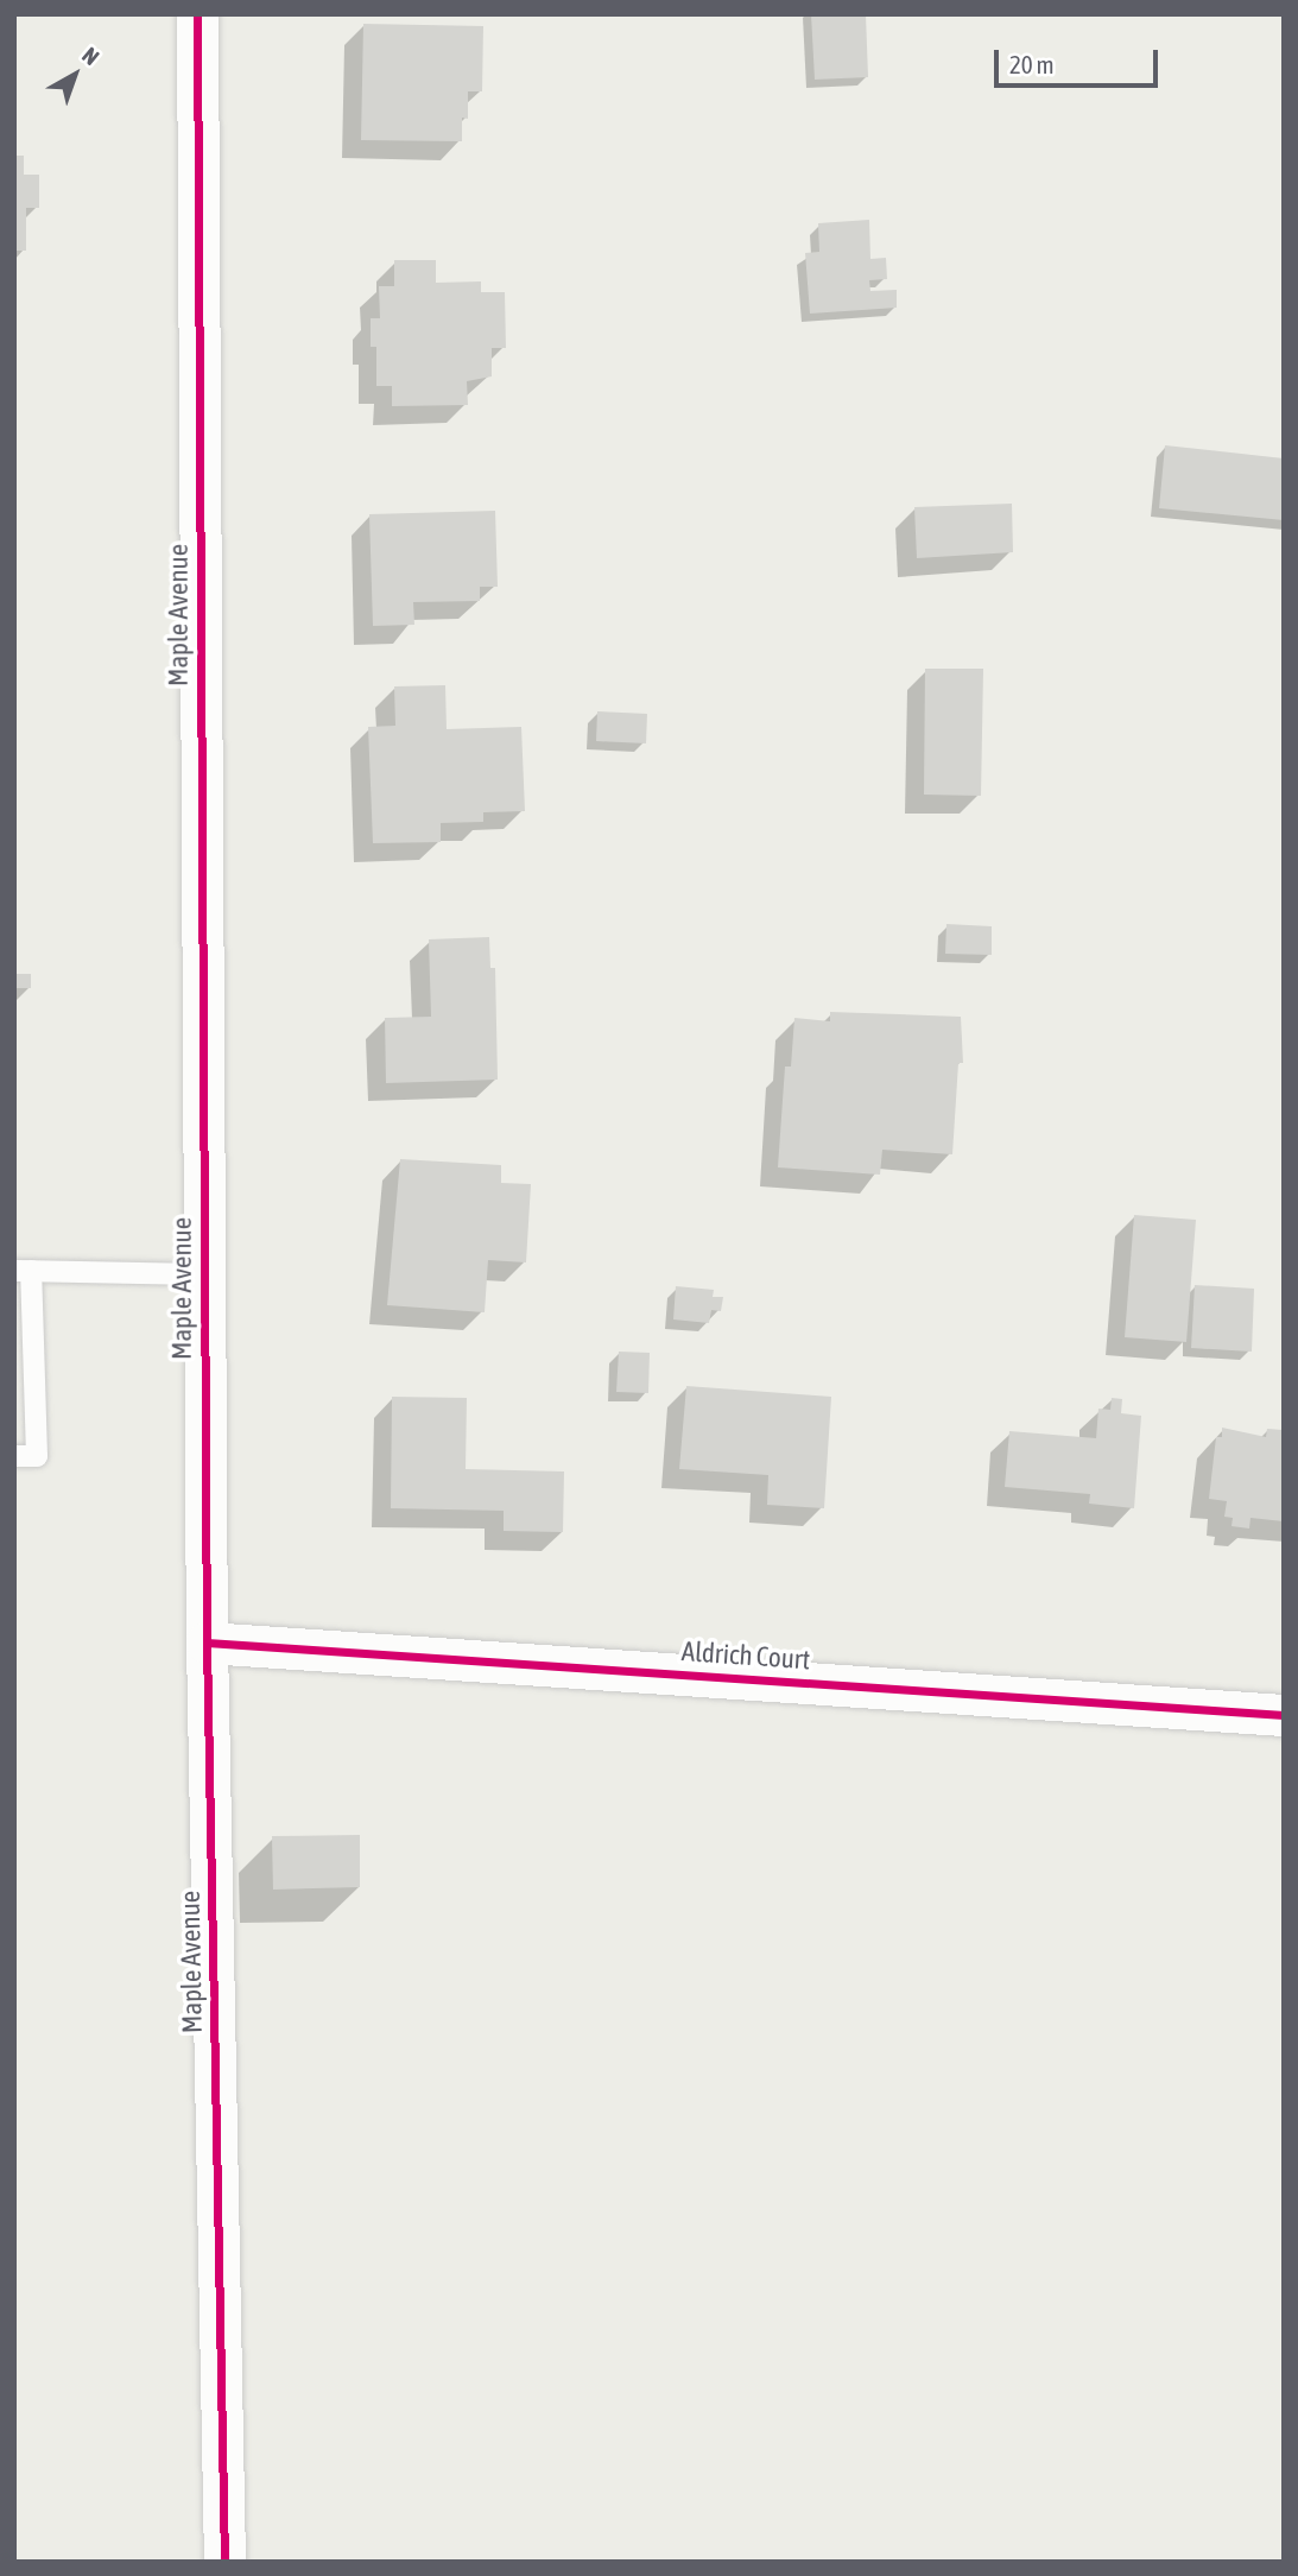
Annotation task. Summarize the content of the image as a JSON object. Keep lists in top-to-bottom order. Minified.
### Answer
{"streets":{"street":["Maple Avenue","Aldrich Court"]},"crossings":[["Maple Avenue","Aldrich Court"]],"scale_bar":"20 m","north":"top right"}
